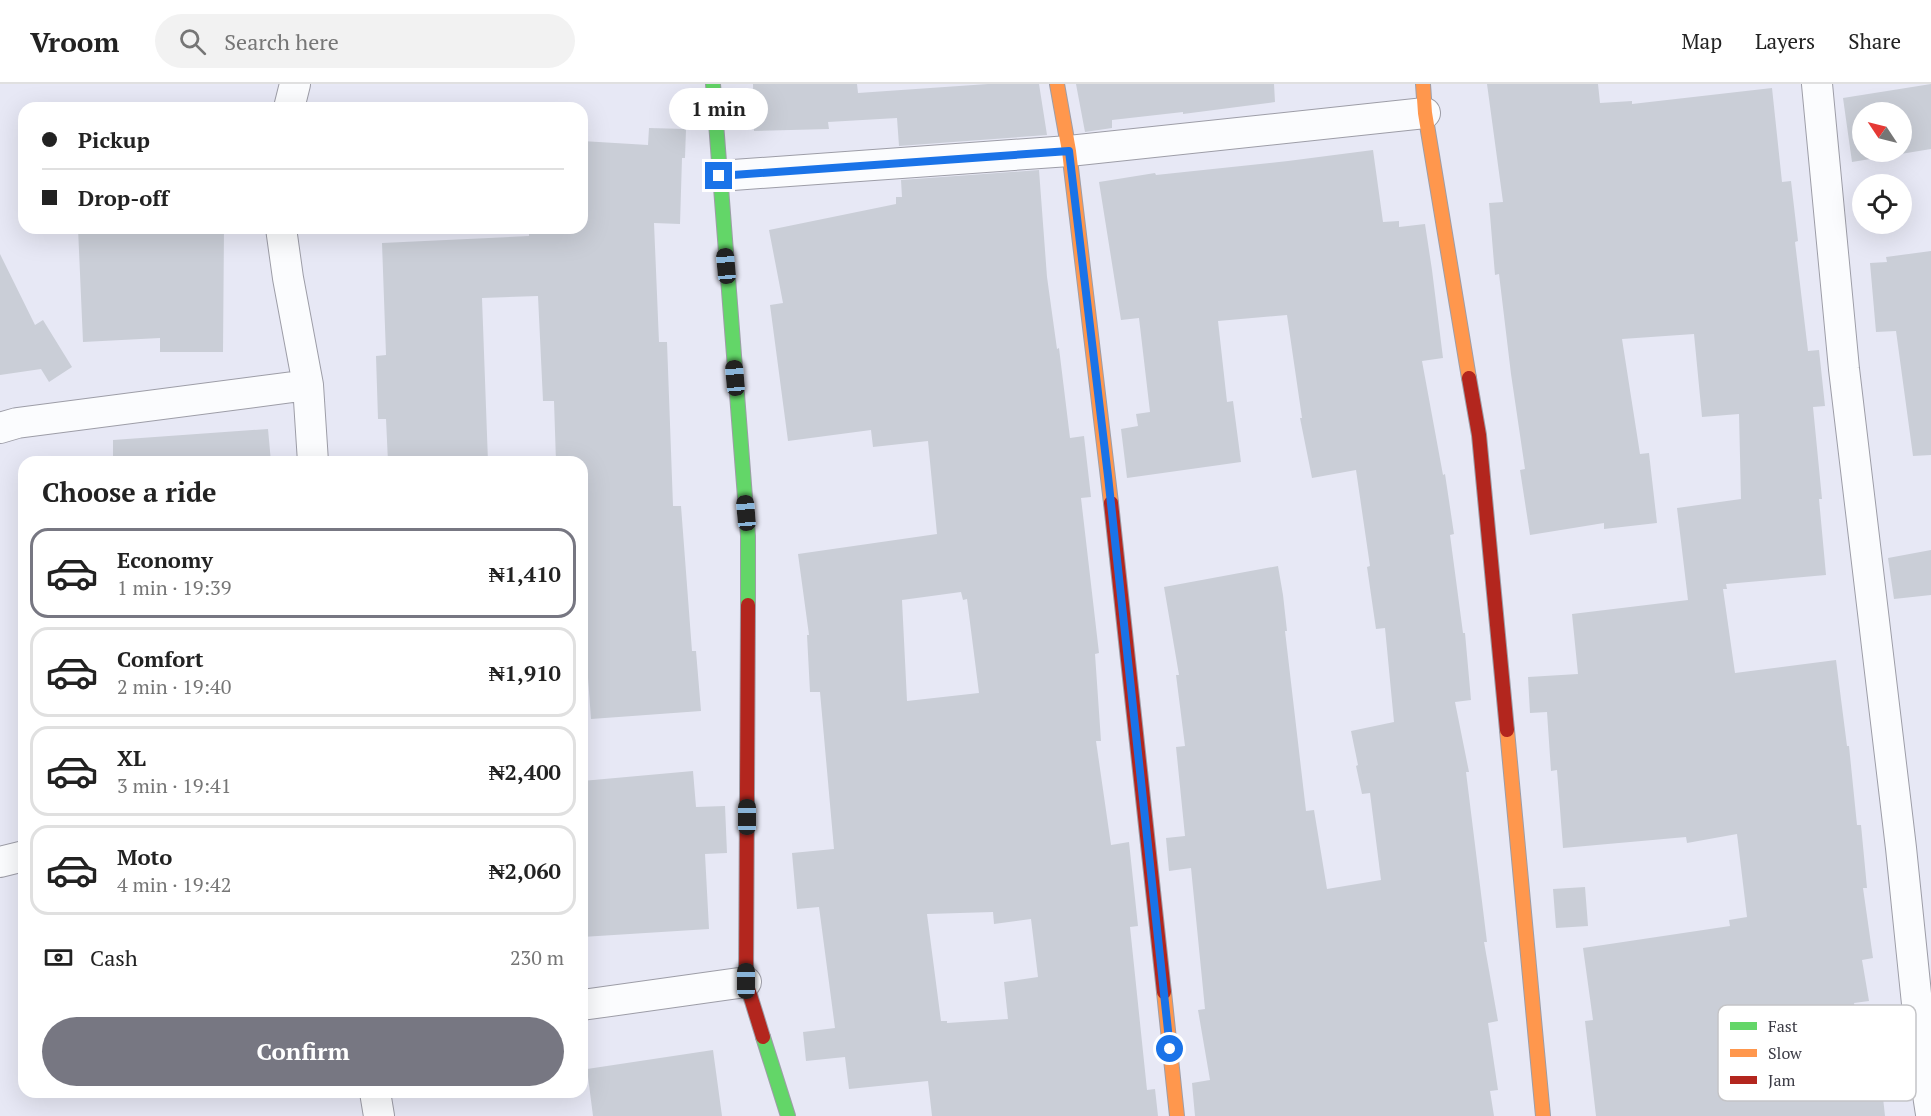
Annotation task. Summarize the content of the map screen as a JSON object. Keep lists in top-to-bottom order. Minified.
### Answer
{"legend":["Fast","Slow","Jam"],"north":"top left","page":{"header":"Vroom","search":"Search here","nav":["Map","Layers","Share"],"bubble":"1 min","banner":["Pickup","Drop-off"],"heading":"Choose a ride","list":[{"name":"Economy","note":"1 min · 19:39","value":"₦1,410"},{"name":"Comfort","note":"2 min · 19:40","value":"₦1,910"},{"name":"XL","note":"3 min · 19:41","value":"₦2,400"},{"name":"Moto","note":"4 min · 19:42","value":"₦2,060"}],"pay":["Cash","230 m"],"buttons":"Confirm"}}
